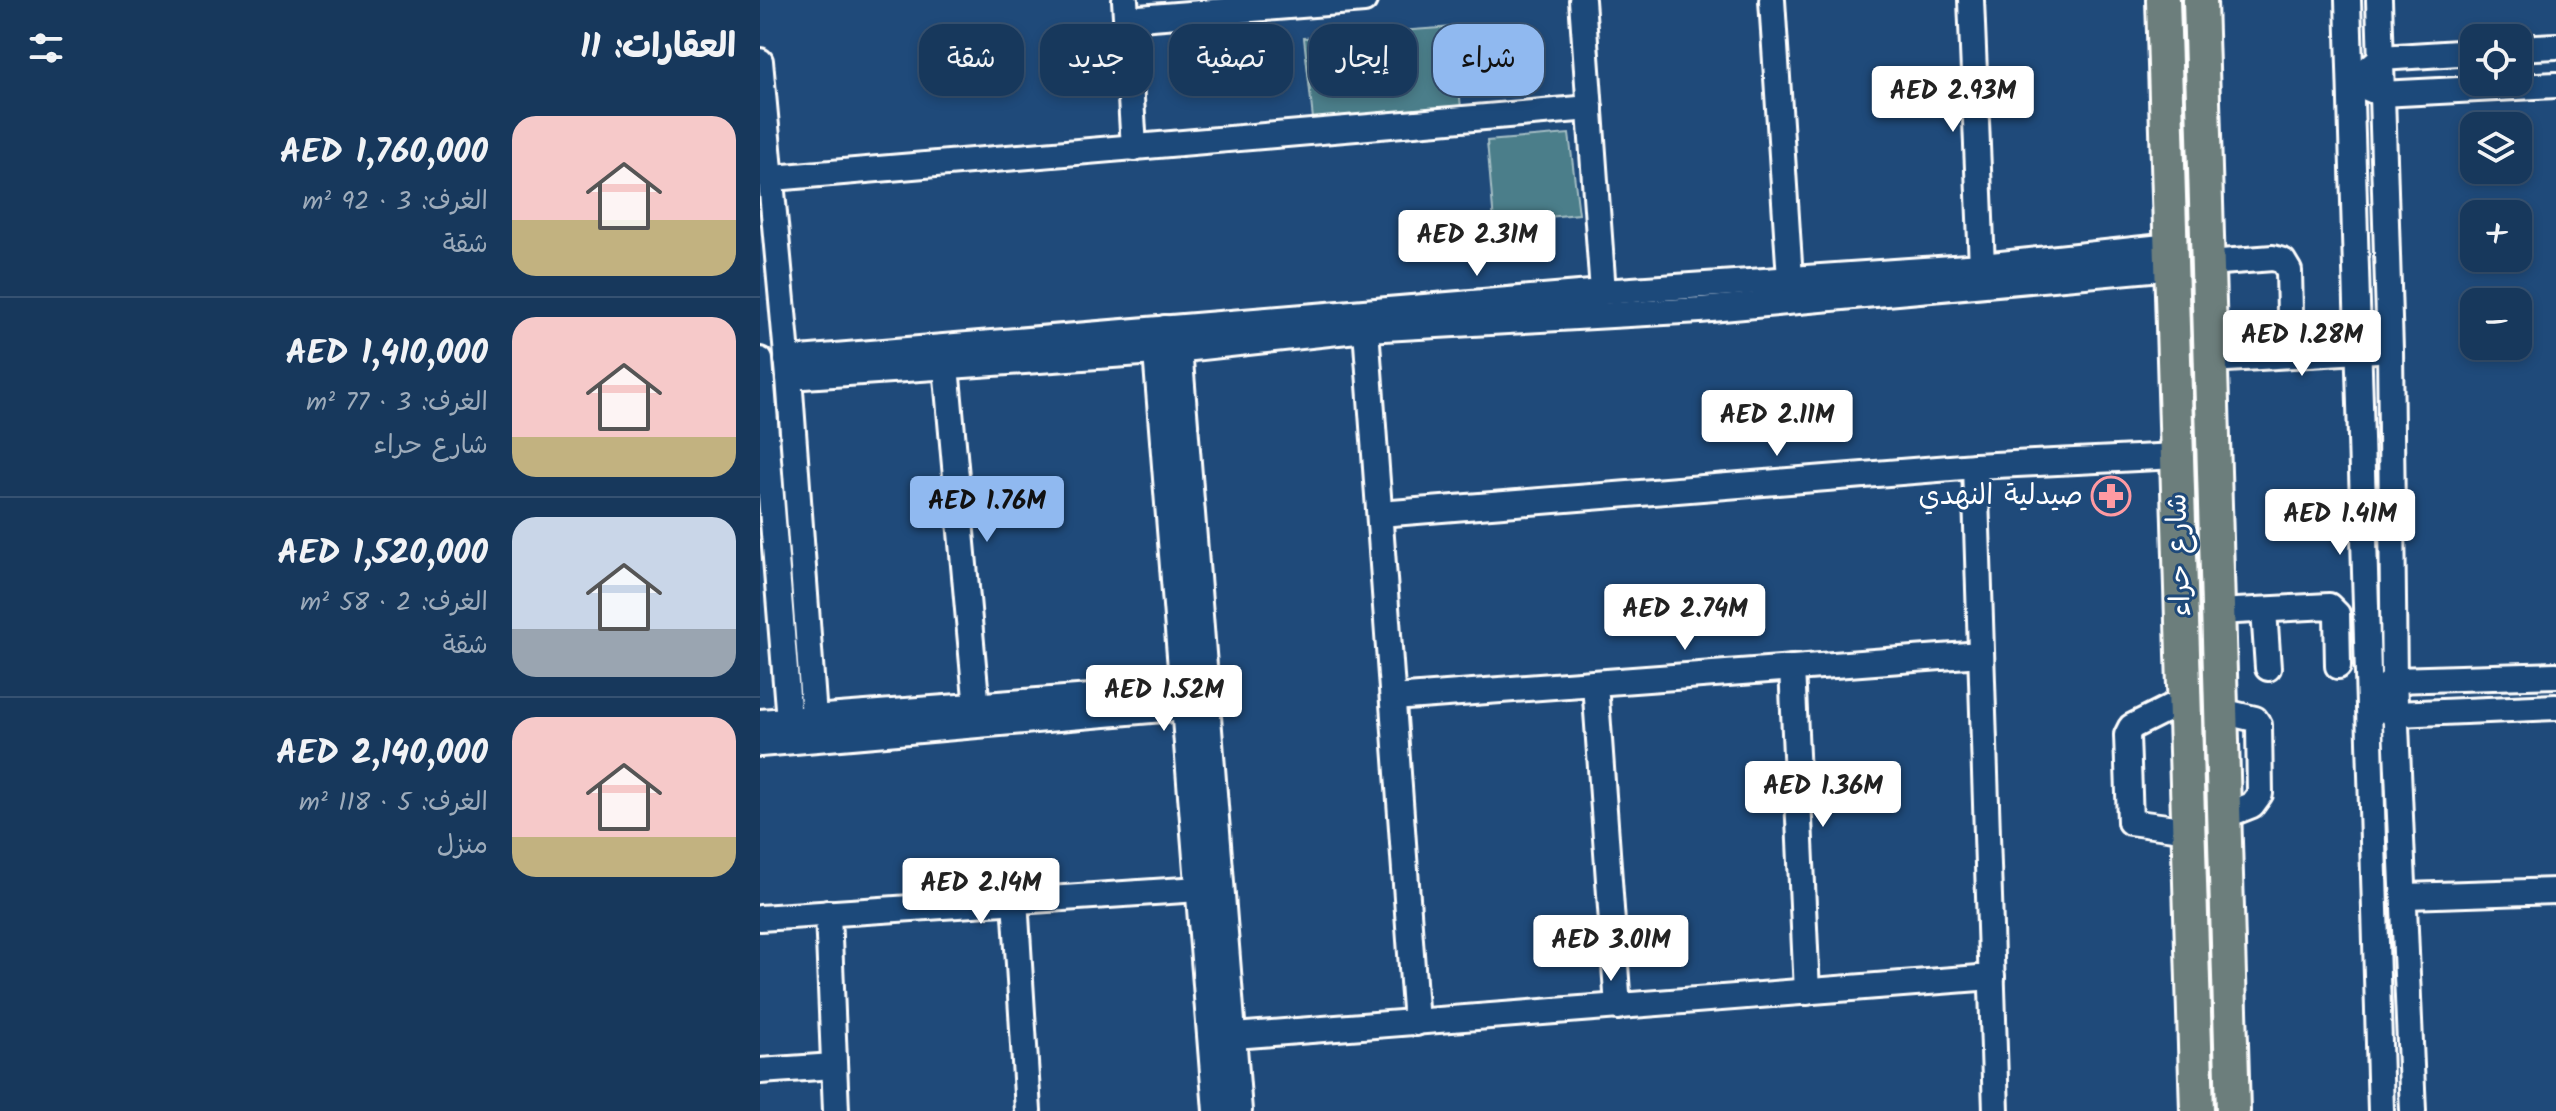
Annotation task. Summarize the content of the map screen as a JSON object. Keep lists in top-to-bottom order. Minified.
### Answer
{"streets":{"main road":["شارع حراء"]},"places":{"pharmacy":["صيدلية النهدي"]},"page":{"heading":"العقارات: 11","map_buttons":["+","−"],"chip":["شراء","إيجار","تصفية","جديد","شقة"],"price":["AED 2.93M","AED 2.31M","AED 1.28M","AED 2.11M","AED 1.76M","AED 1.41M","AED 2.74M","AED 1.52M","AED 1.36M","AED 2.14M","AED 3.01M"],"list":[{"name":"AED 1,760,000","note":"الغرف: 3 · 92 m² · شقة"},{"name":"AED 1,410,000","note":"الغرف: 3 · 77 m² · شارع حراء"},{"name":"AED 1,520,000","note":"الغرف: 2 · 58 m² · شقة"},{"name":"AED 2,140,000","note":"الغرف: 5 · 118 m² · منزل"}]}}
